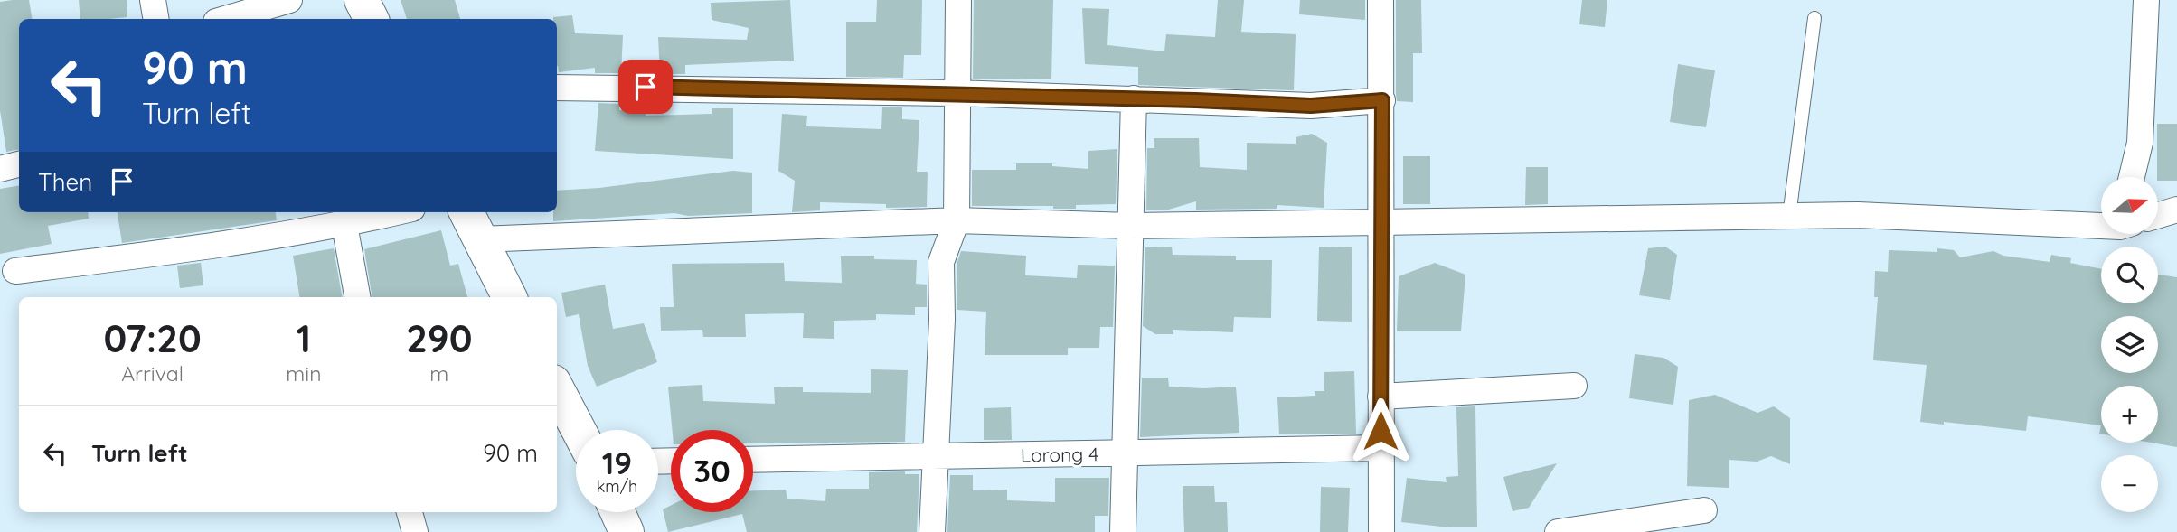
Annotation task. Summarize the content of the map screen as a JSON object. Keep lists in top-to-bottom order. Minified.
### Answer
{"streets":{"street":["Lorong 4"]},"north":"right","page":{"turn":["90 m","Turn left"],"then":"Then","map_buttons":["+","−"],"eta":["07:20","Arrival","1","min","290","m"],"list":[{"name":"Turn left","value":"90 m"}],"speed":"19 km/h","limit":"30"}}
